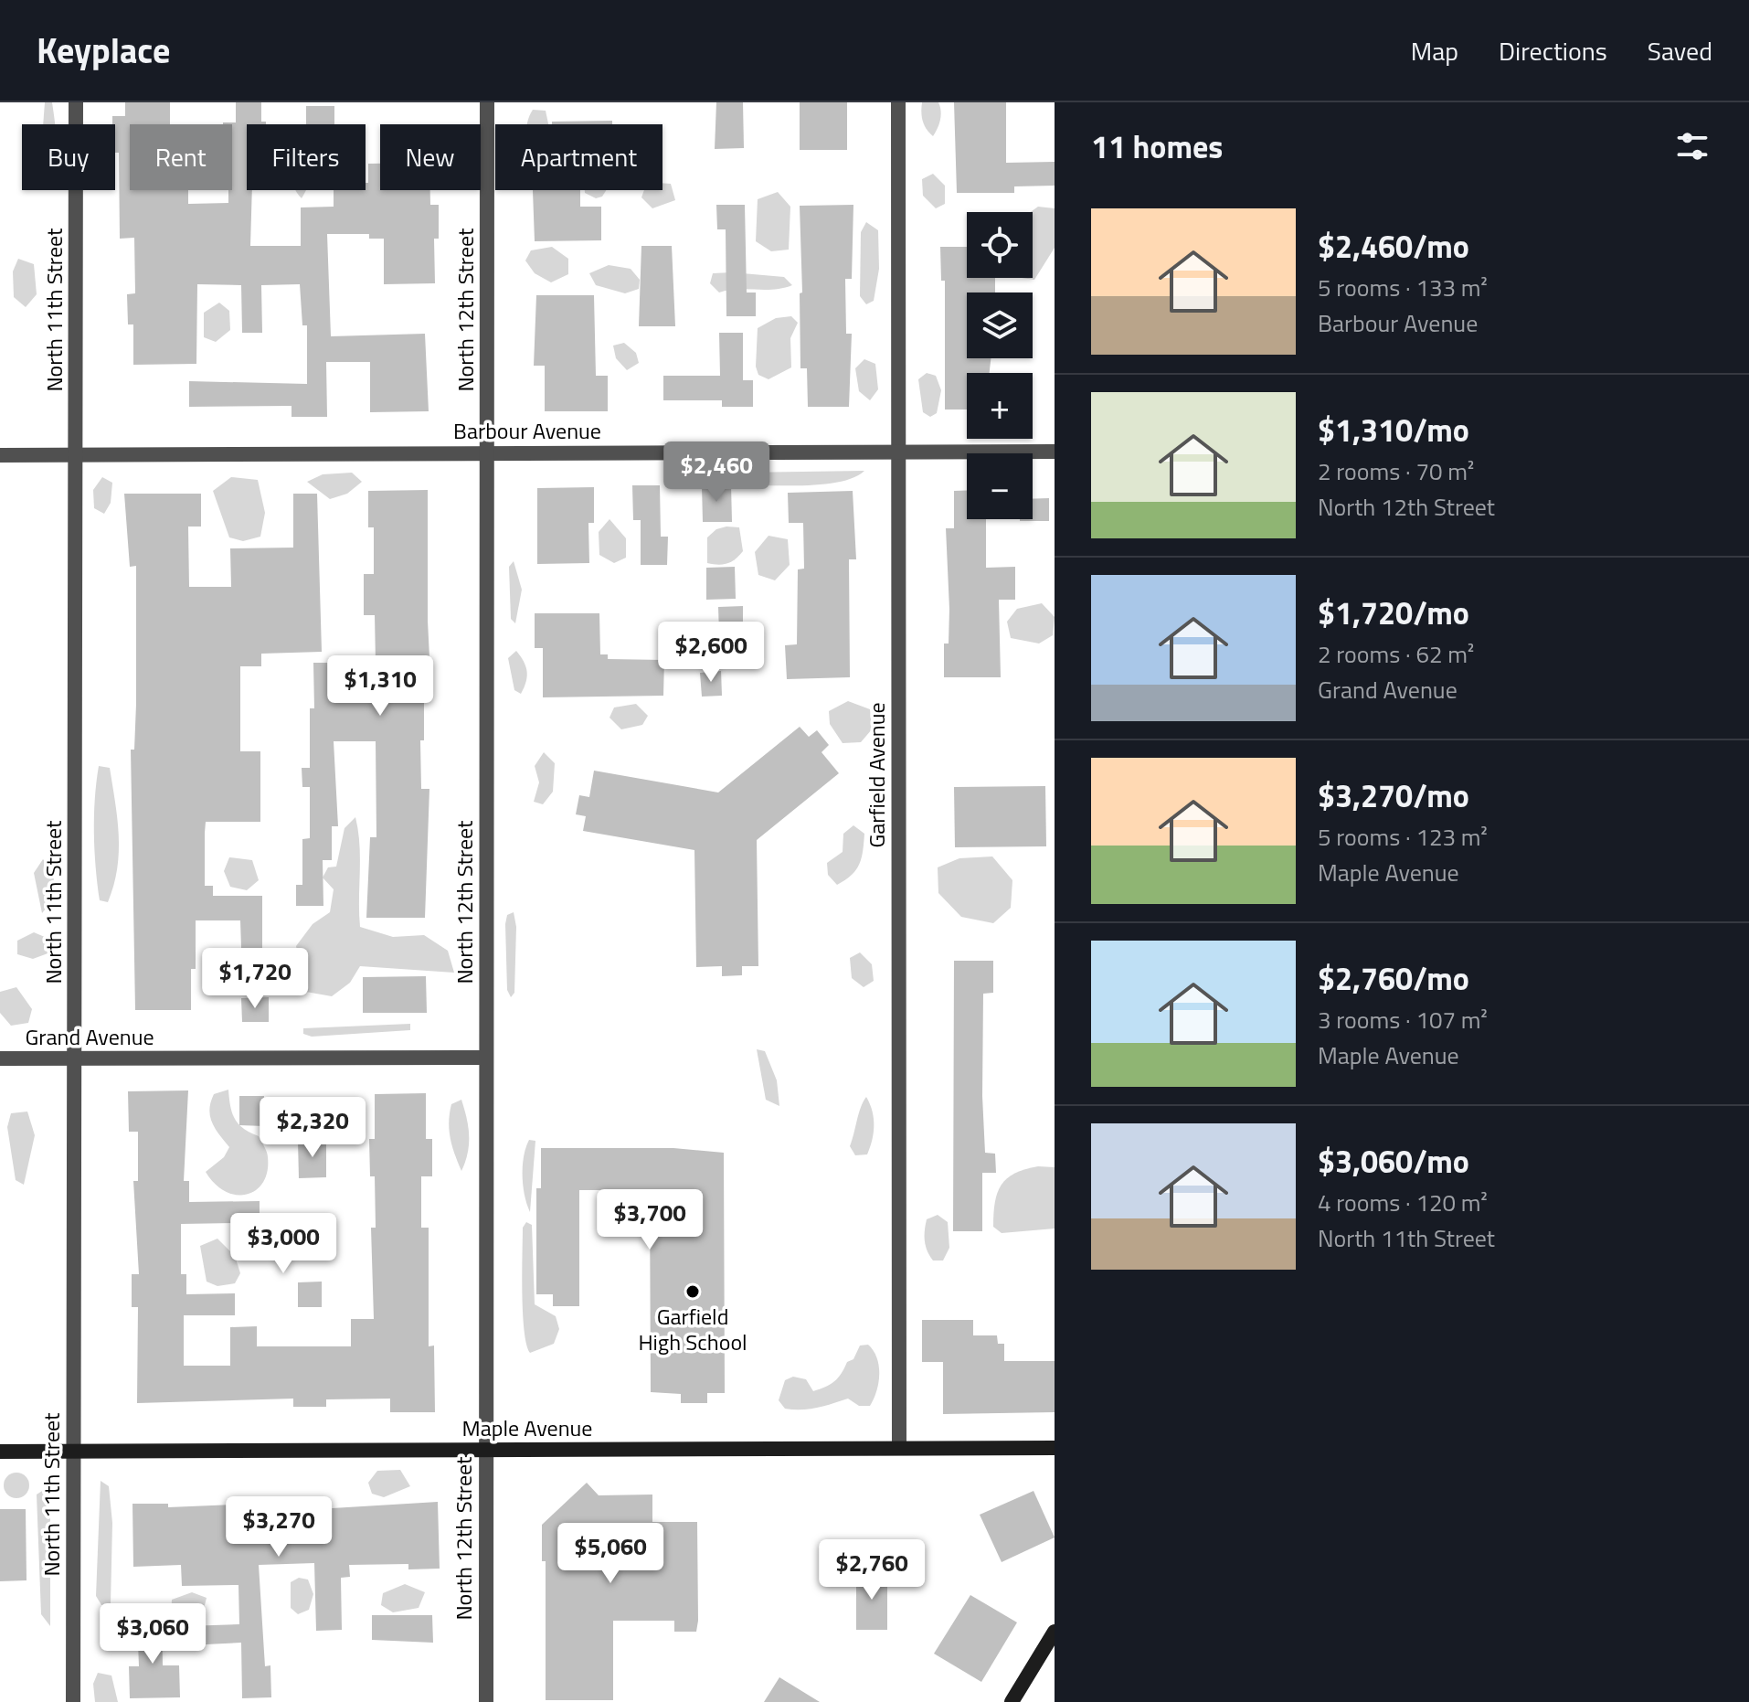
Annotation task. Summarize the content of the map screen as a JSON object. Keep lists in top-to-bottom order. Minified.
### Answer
{"streets":{"main road":["Maple Avenue"],"street":["North 11th Street","North 12th Street","Barbour Avenue","Garfield Avenue","Grand Avenue"]},"crossings":[["North 11th Street","Barbour Avenue"],["North 11th Street","Grand Avenue"],["North 11th Street","Maple Avenue"],["North 12th Street","Barbour Avenue"],["North 12th Street","Grand Avenue"],["North 12th Street","Maple Avenue"],["Barbour Avenue","Garfield Avenue"],["Garfield Avenue","Maple Avenue"]],"places":["Garfield High School"],"page":{"header":"Keyplace","nav":["Map","Directions","Saved"],"heading":"11 homes","chip":["Buy","Rent","Filters","New","Apartment"],"list":[{"name":"$2,460/mo","note":"5 rooms · 133 m² · Barbour Avenue"},{"name":"$1,310/mo","note":"2 rooms · 70 m² · North 12th Street"},{"name":"$1,720/mo","note":"2 rooms · 62 m² · Grand Avenue"},{"name":"$3,270/mo","note":"5 rooms · 123 m² · Maple Avenue"},{"name":"$2,760/mo","note":"3 rooms · 107 m² · Maple Avenue"},{"name":"$3,060/mo","note":"4 rooms · 120 m² · North 11th Street"}],"map_buttons":["+","−"],"price":["$2,460","$2,600","$1,310","$1,720","$2,320","$3,700","$3,000","$3,270","$5,060","$2,760","$3,060"]}}
